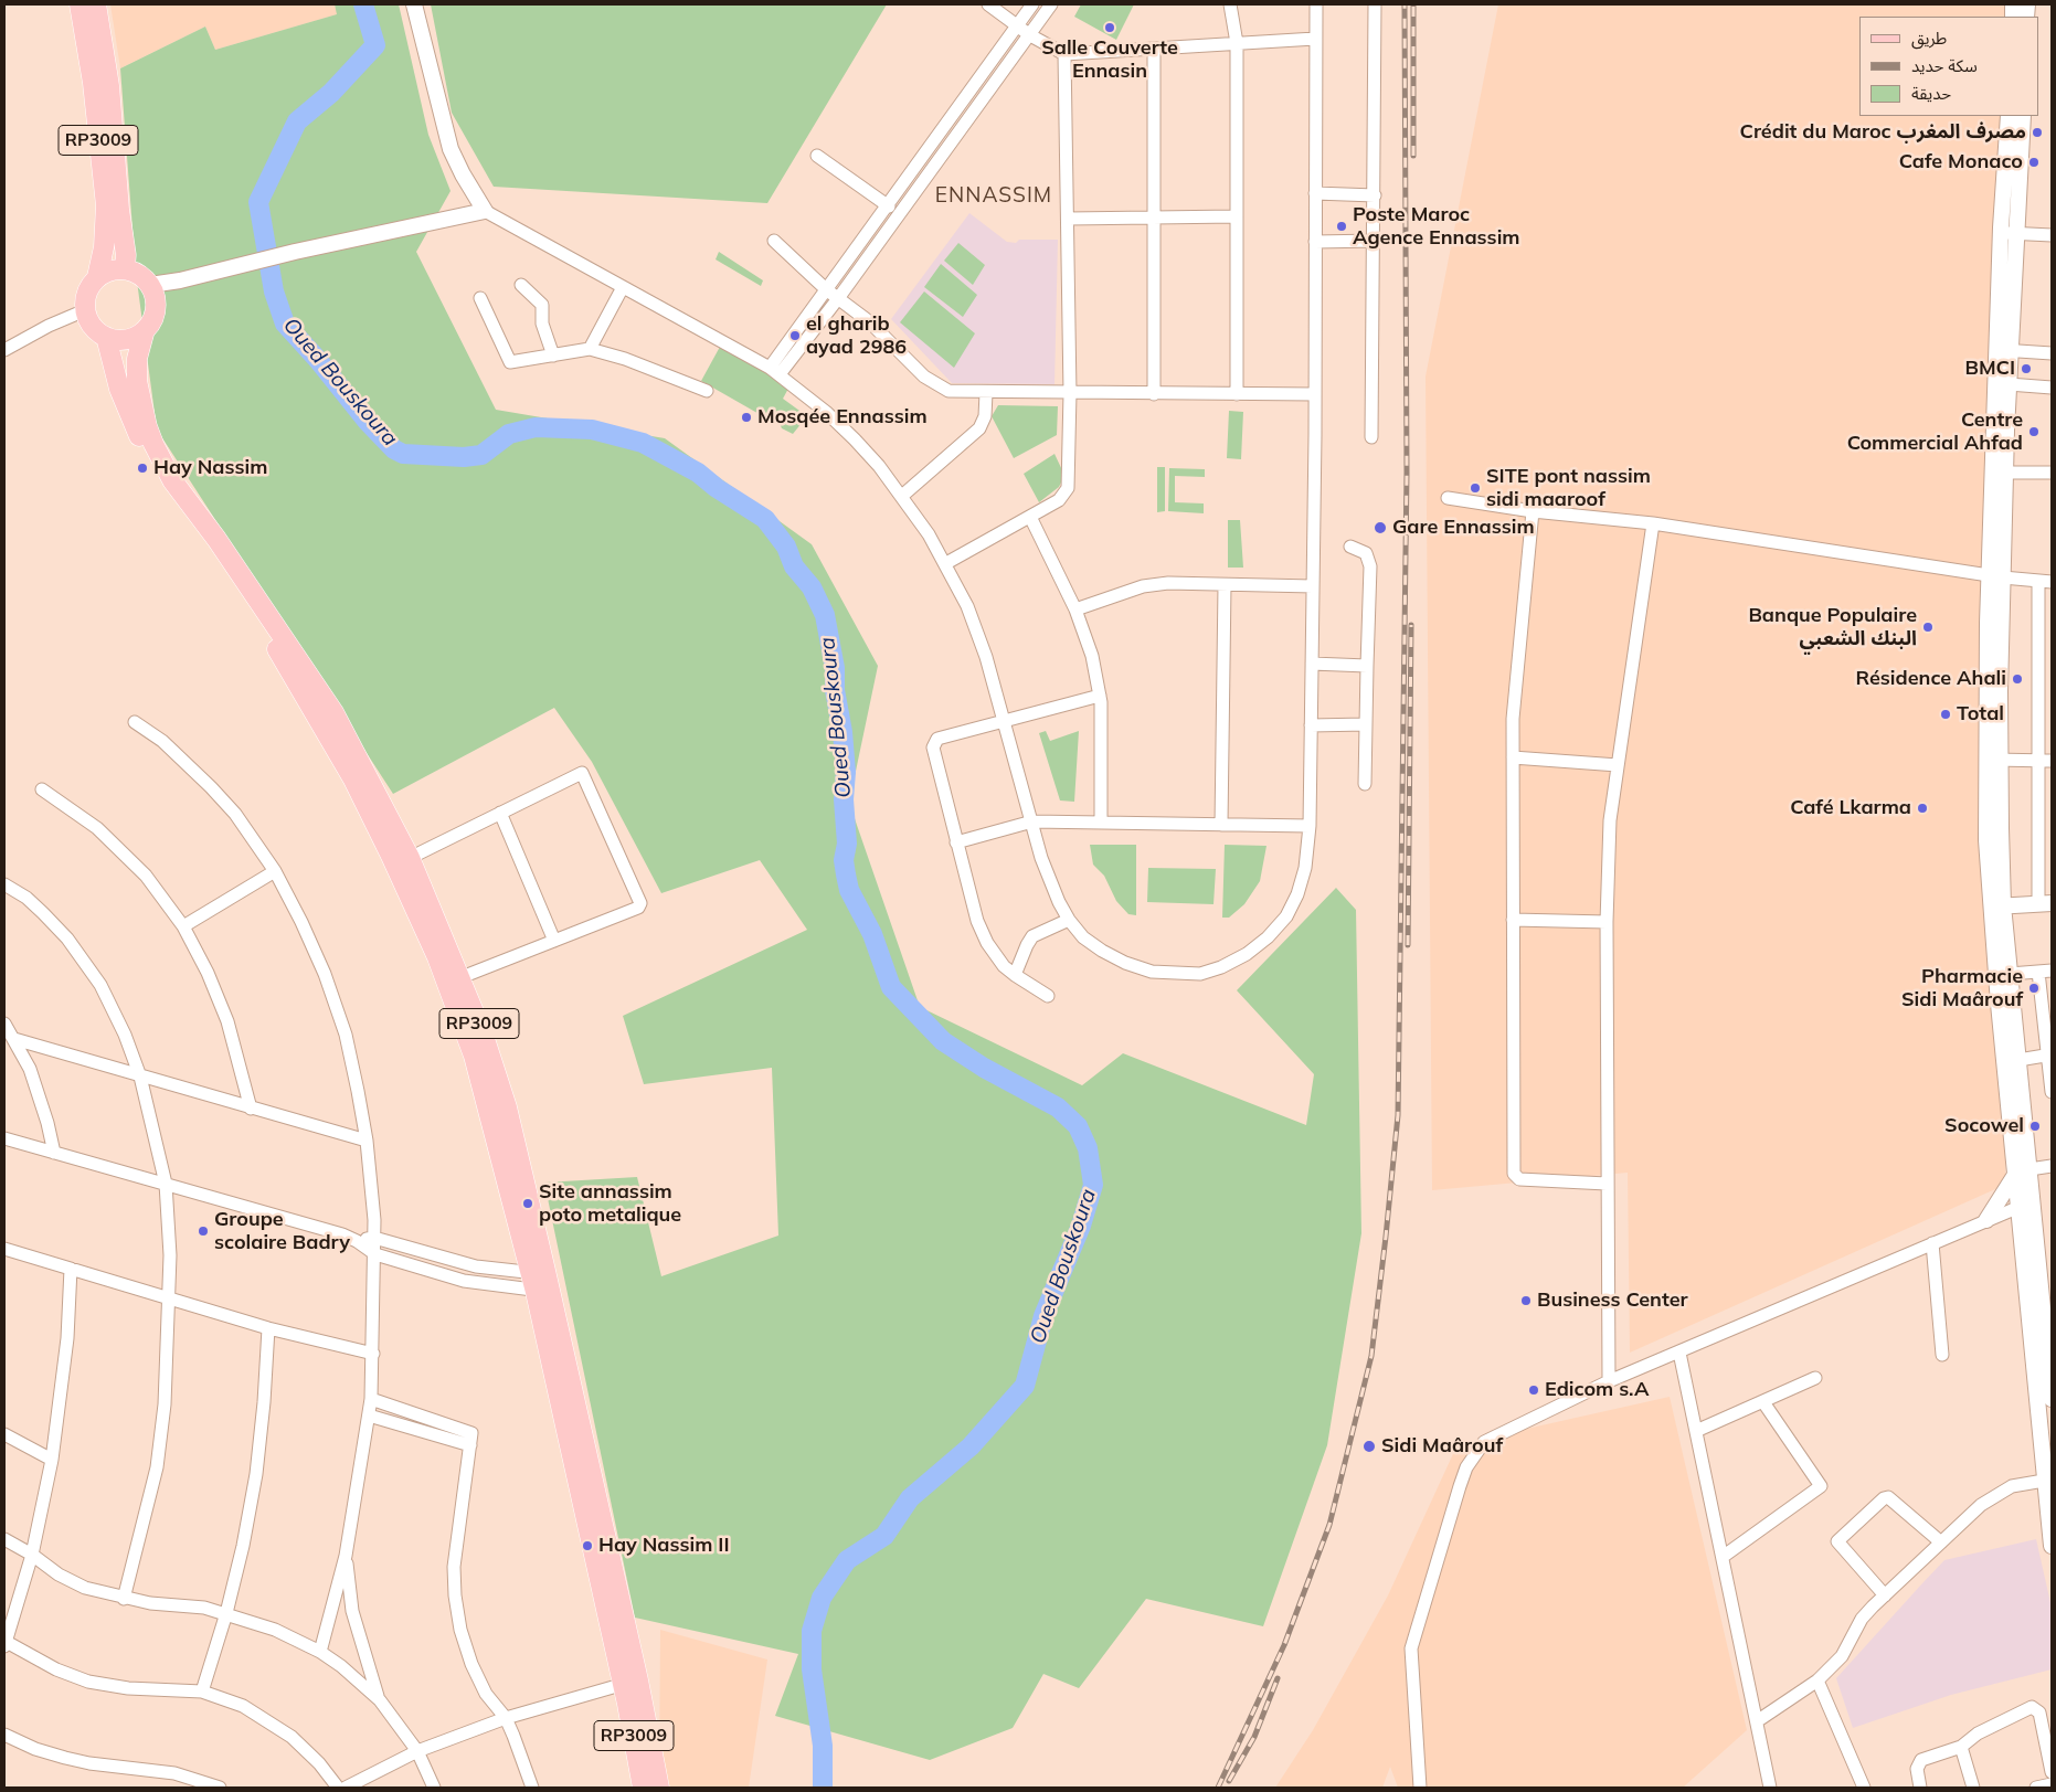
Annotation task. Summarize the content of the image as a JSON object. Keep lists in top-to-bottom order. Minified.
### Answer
{"streets":{"main road":["RP3009"]},"districts":["ENNASSIM"],"water":["Oued Bouskoura"],"places":["Salle Couverte Ennasin","Crédit du Maroc مصرف المغرب","Cafe Monaco","Poste Maroc Agence Ennassim","el gharib ayad 2986","BMCI","Mosqée Ennassim","Centre Commercial Ahfad","Hay Nassim","SITE pont nassim sidi maaroof","Gare Ennassim","Banque Populaire البنك الشعبي","Résidence Ahali","Total","Café Lkarma","Pharmacie Sidi Maârouf","Socowel","Site annassim poto metalique","Groupe scolaire Badry","Business Center","Edicom s.A","Sidi Maârouf","Hay Nassim II"],"legend":["طريق","سكة حديد","حديقة"]}
